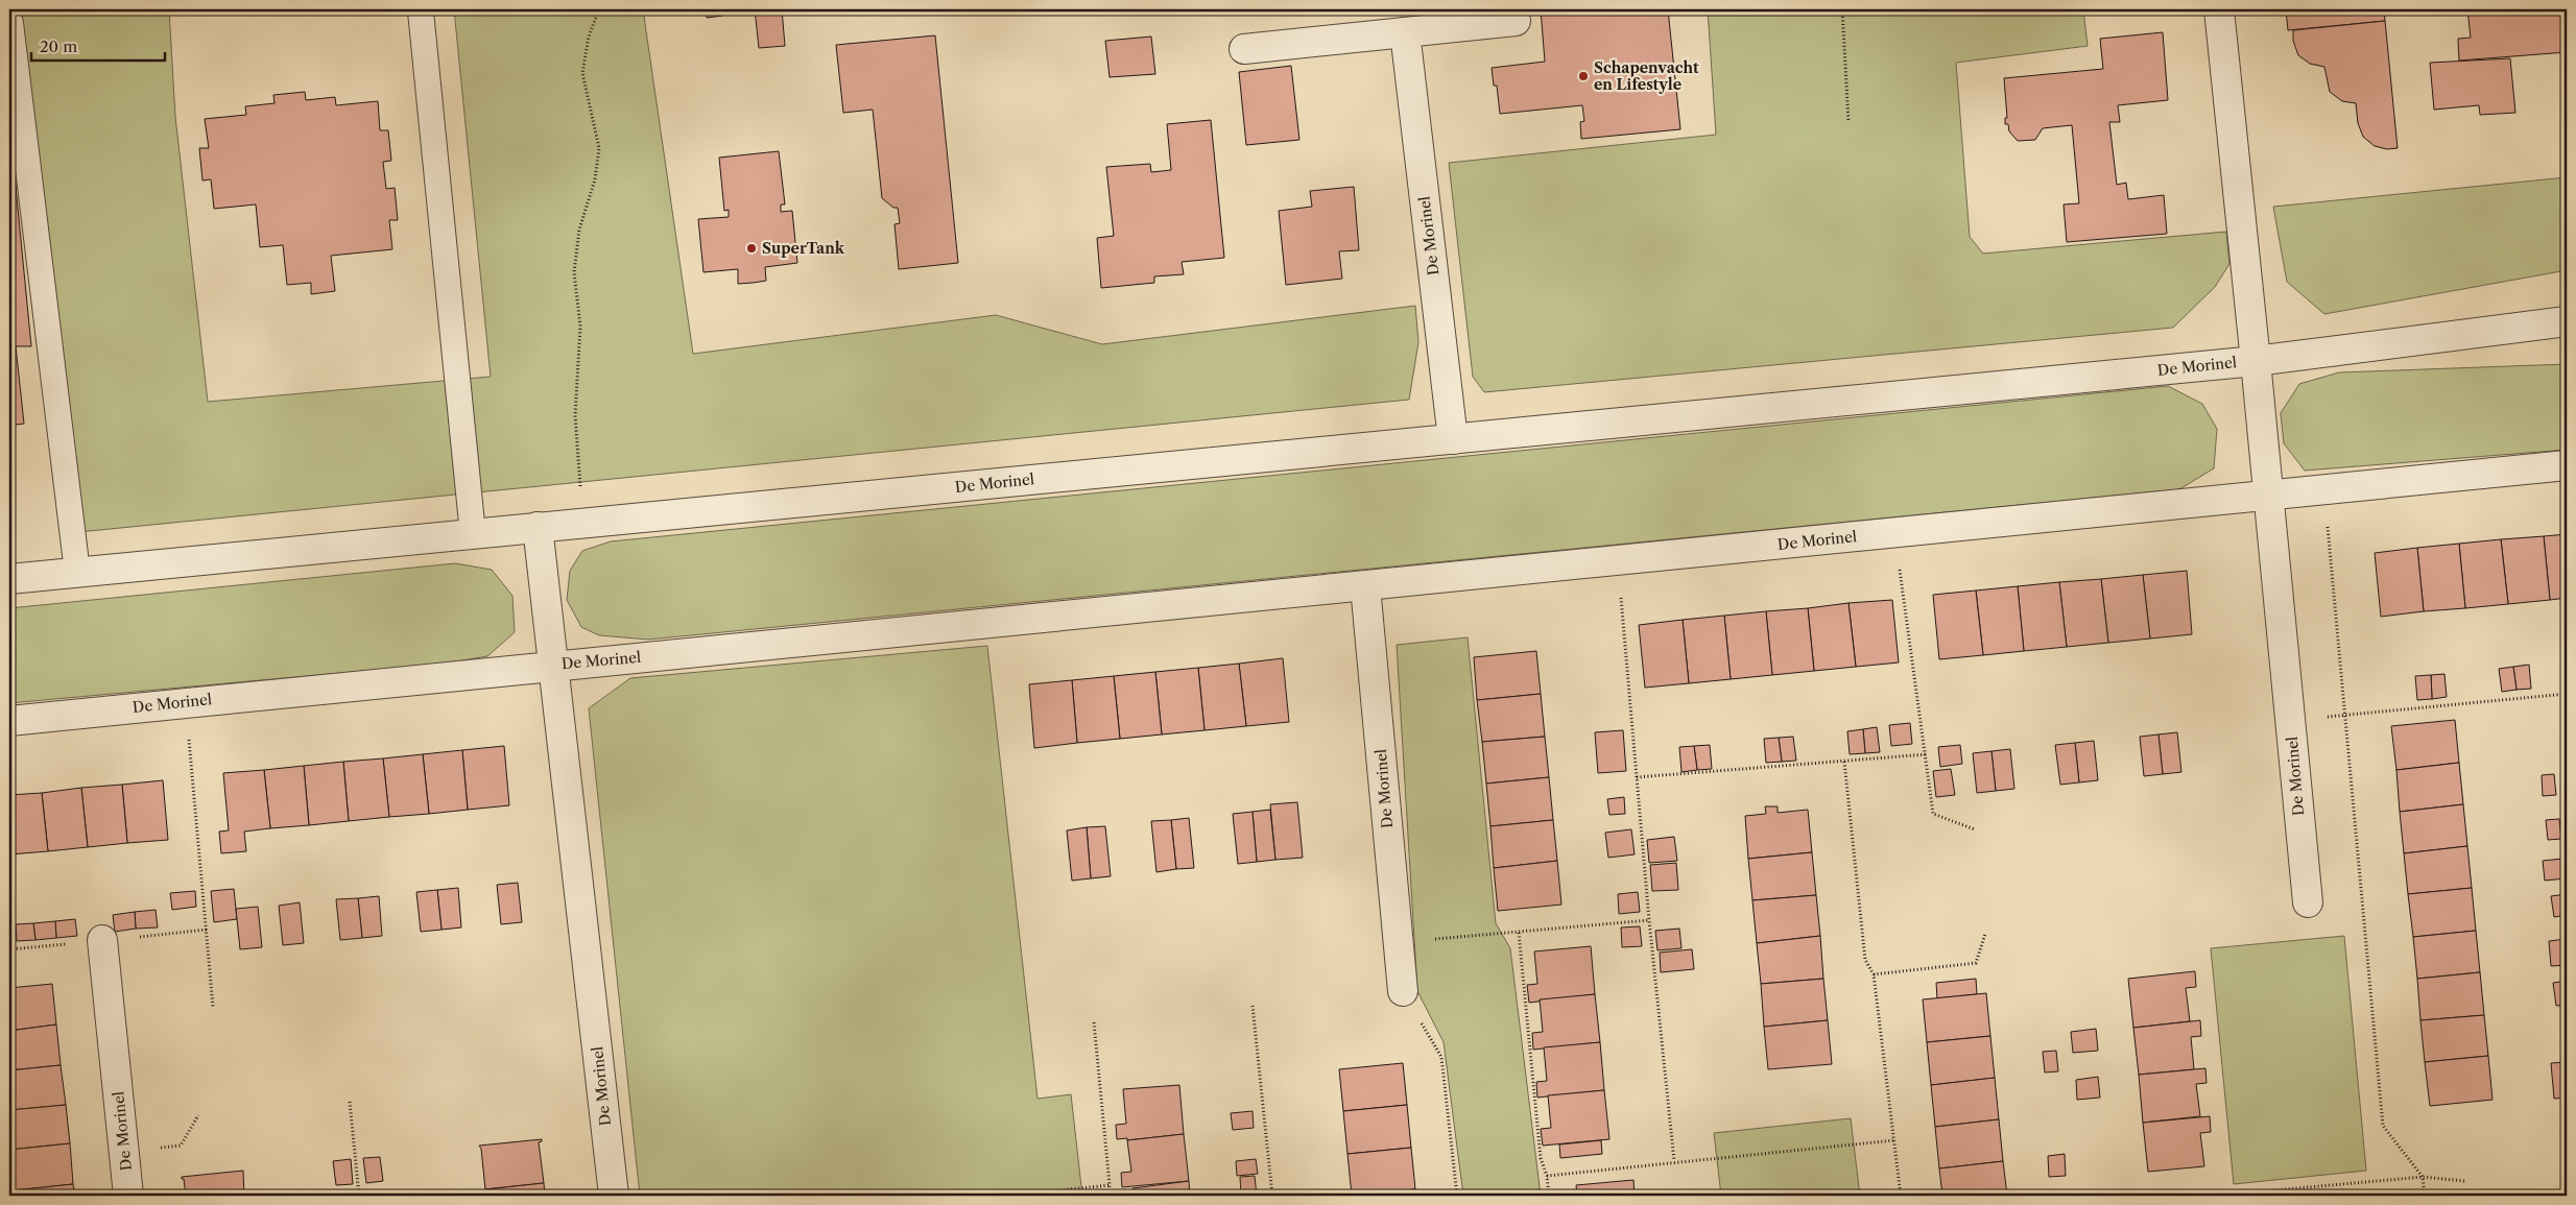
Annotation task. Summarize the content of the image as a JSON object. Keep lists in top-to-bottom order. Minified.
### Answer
{"streets":{"street":["De Morinel"]},"places":["Schapenvacht en Lifestyle","SuperTank"],"scale_bar":"20 m"}
